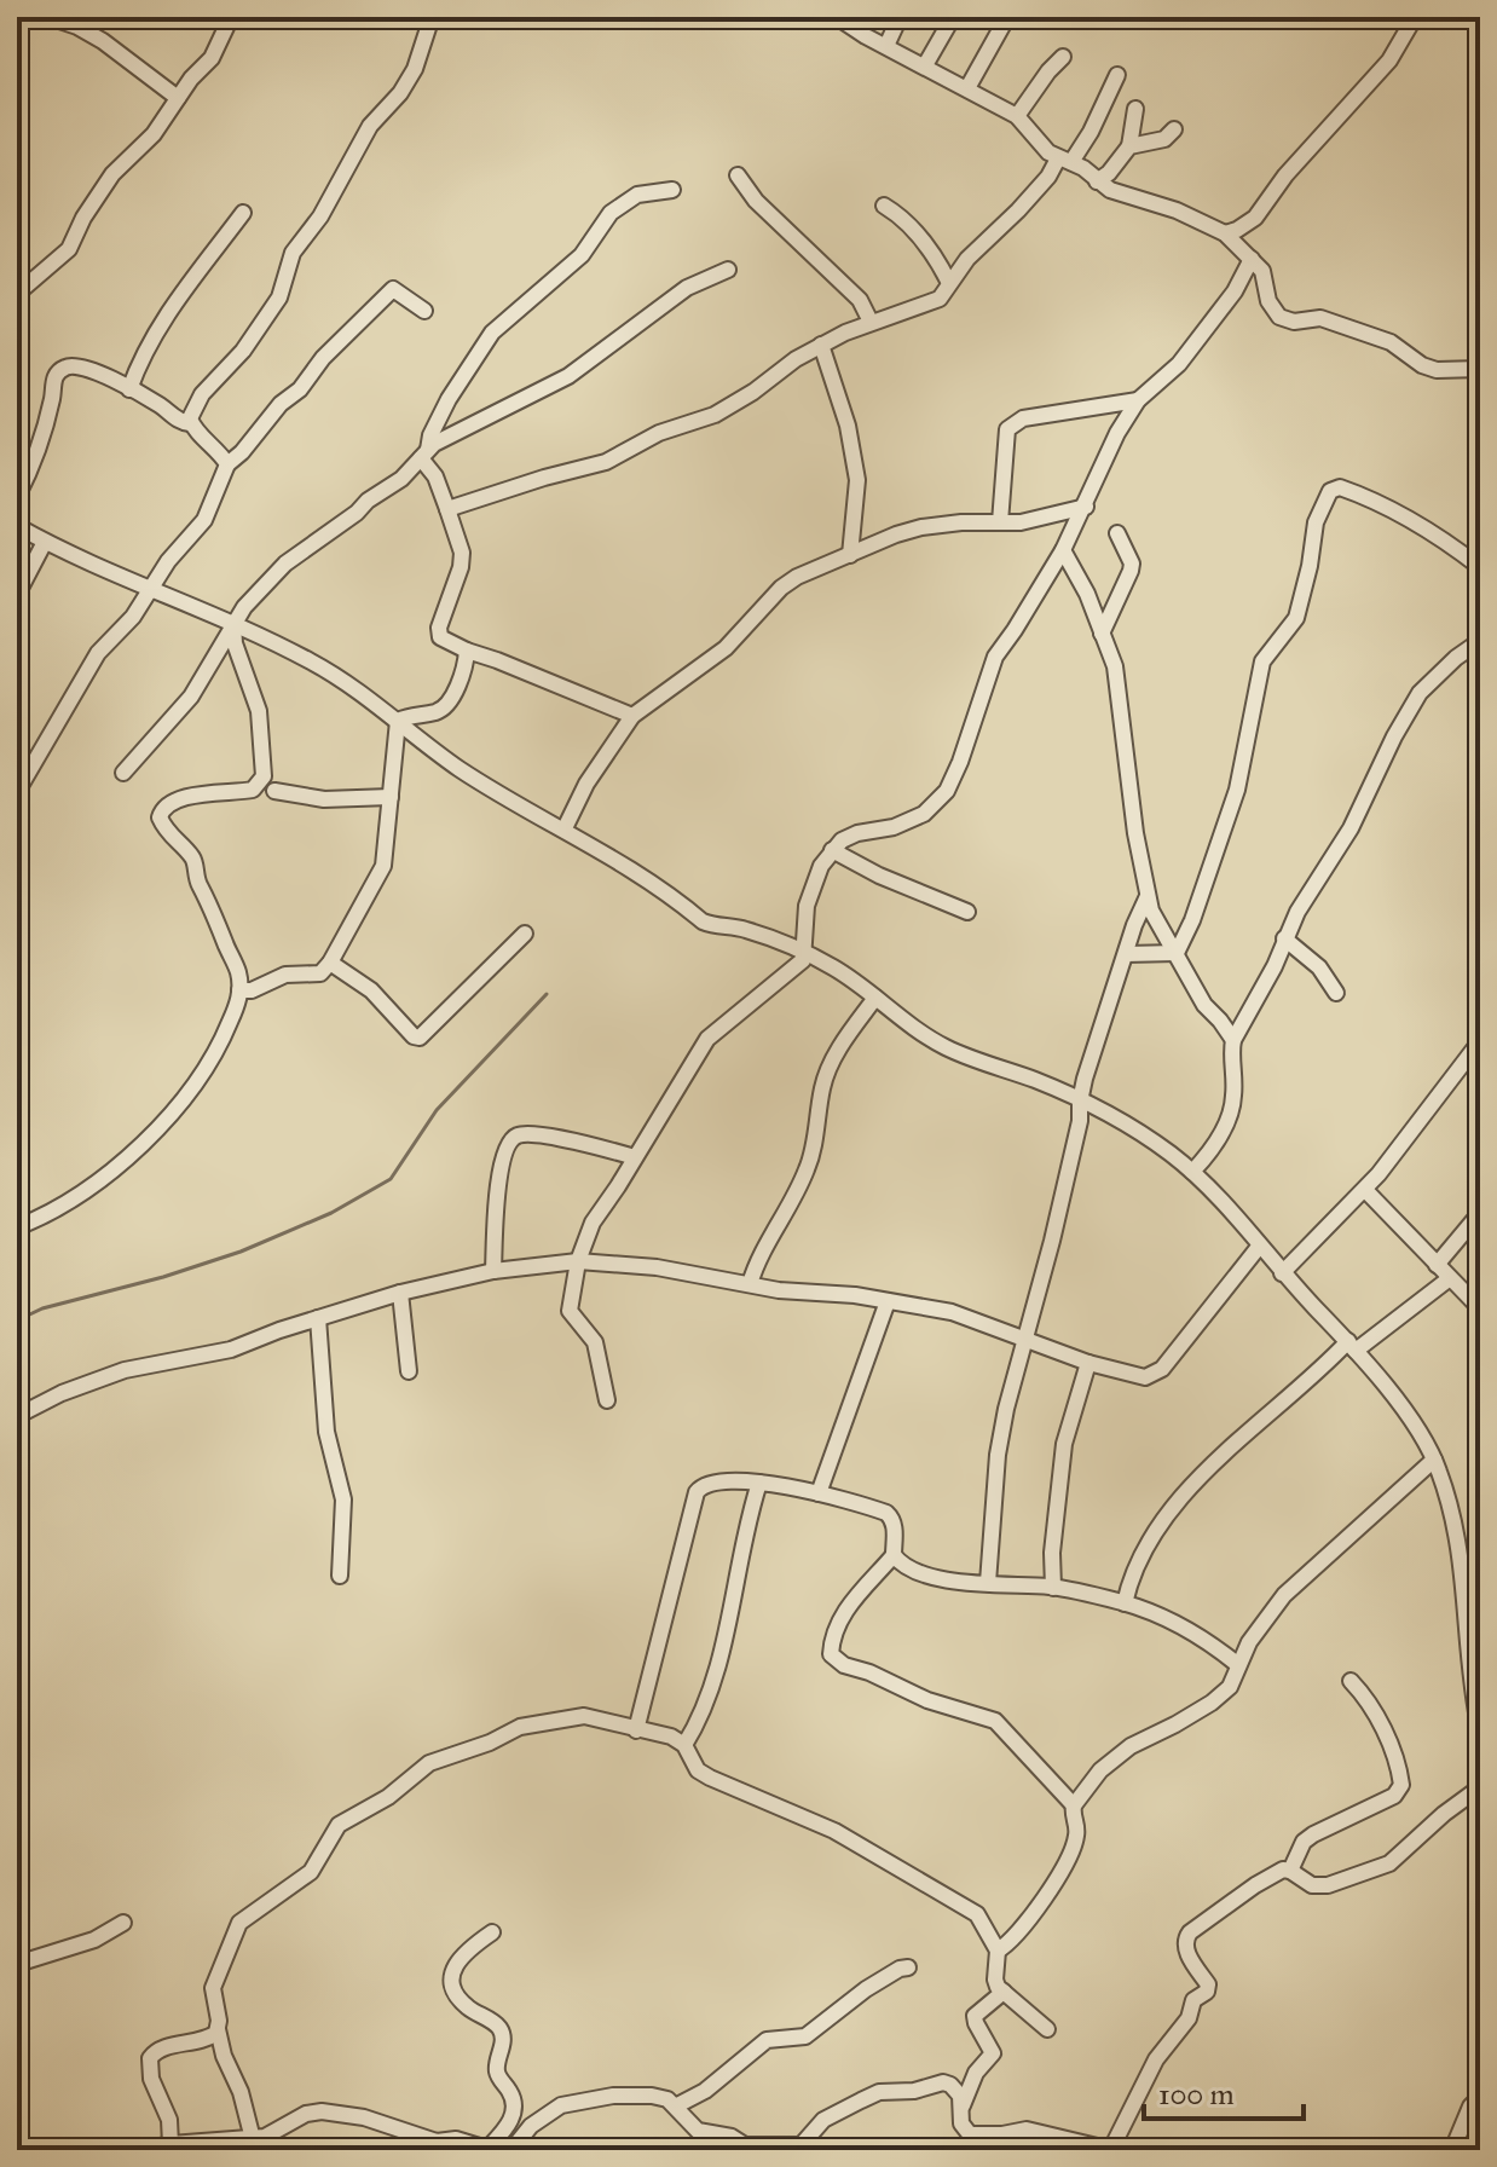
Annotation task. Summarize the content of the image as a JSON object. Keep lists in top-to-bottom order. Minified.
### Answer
{"scale_bar":"100 m"}
